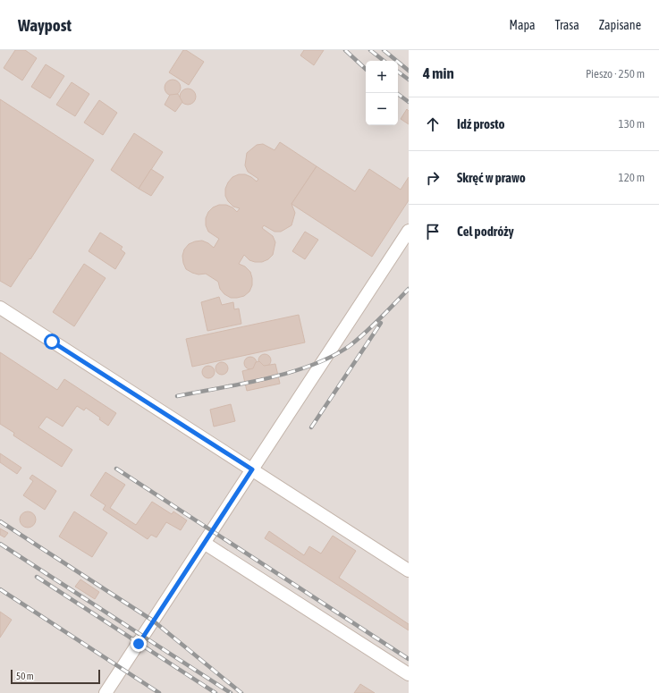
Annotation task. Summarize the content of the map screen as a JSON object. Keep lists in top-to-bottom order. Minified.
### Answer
{"scale_bar":"50 m","page":{"header":"Waypost","nav":["Mapa","Trasa","Zapisane"],"heading":["4 min","Pieszo · 250 m"],"map_buttons":["+","−"],"list":[["Idź prosto","130 m"],["Skręć w prawo","120 m"],"Cel podróży"],"scale":"50 m"}}
